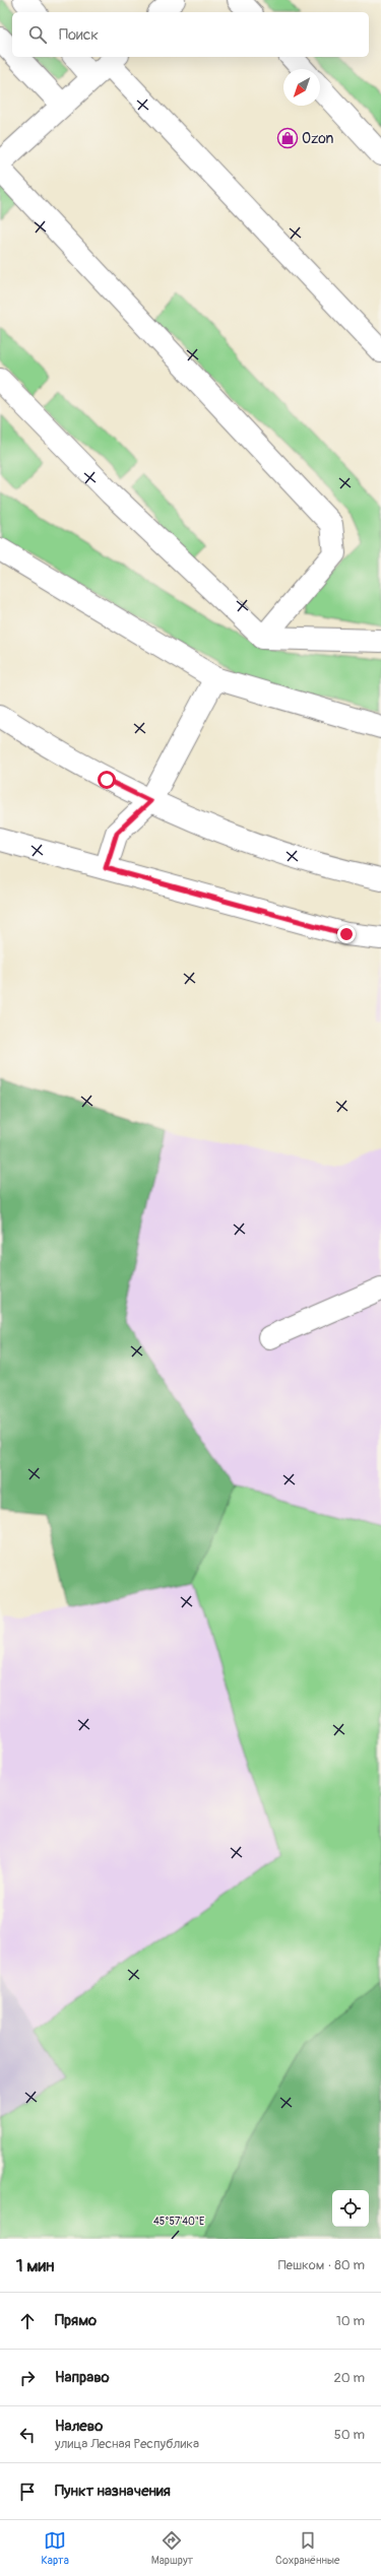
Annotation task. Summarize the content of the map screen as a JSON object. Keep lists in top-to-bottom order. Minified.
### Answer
{"places":{"shop":["Ozon"]},"north":"bottom left","page":{"search":"Поиск","heading":["1 мин","Пешком · 80 m"],"list":[["Прямо","10 m"],["Направо","20 m"],["Налево","улица Лесная Республика","50 m"],"Пункт назначения"],"nav":["Карта","Маршрут","Сохранённые"]},"coordinates":["45°57'40\"E"]}
